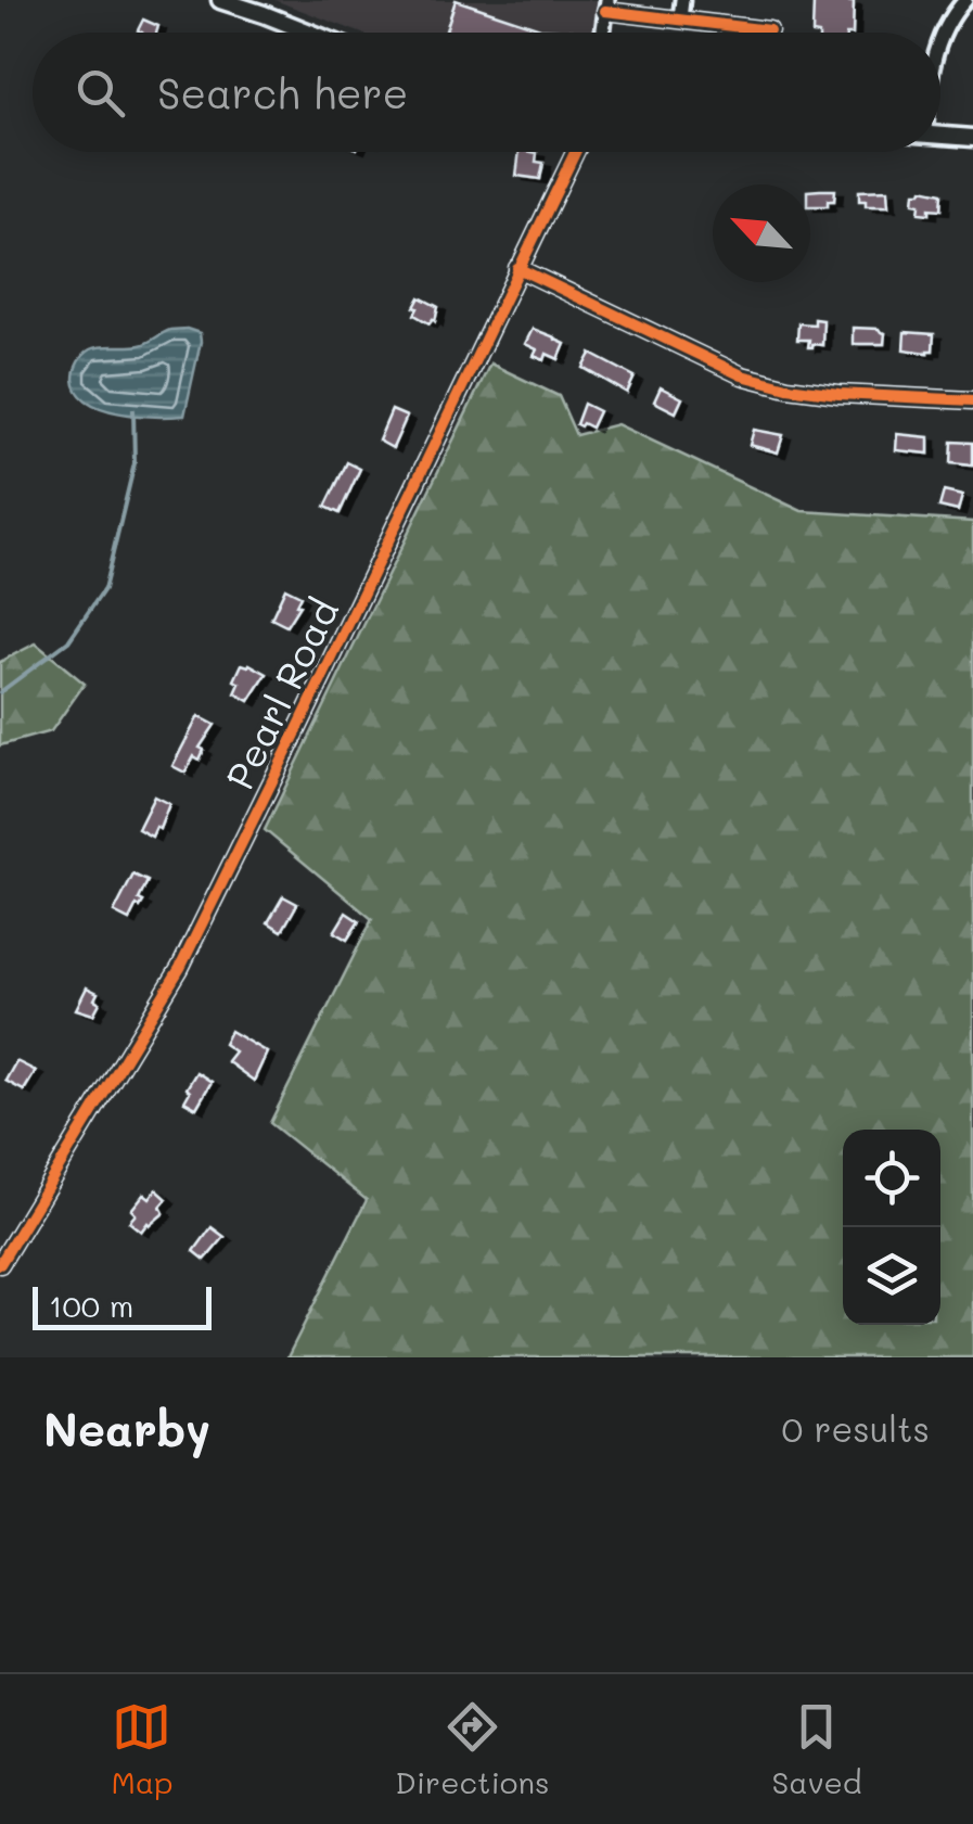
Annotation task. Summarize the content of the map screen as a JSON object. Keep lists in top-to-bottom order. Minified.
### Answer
{"streets":{"street":["Pearl Road"]},"scale_bar":"100 m","north":"top left","page":{"search":"Search here","scale":"100 m","heading":["Nearby","0 results"],"nav":["Map","Directions","Saved"]}}
